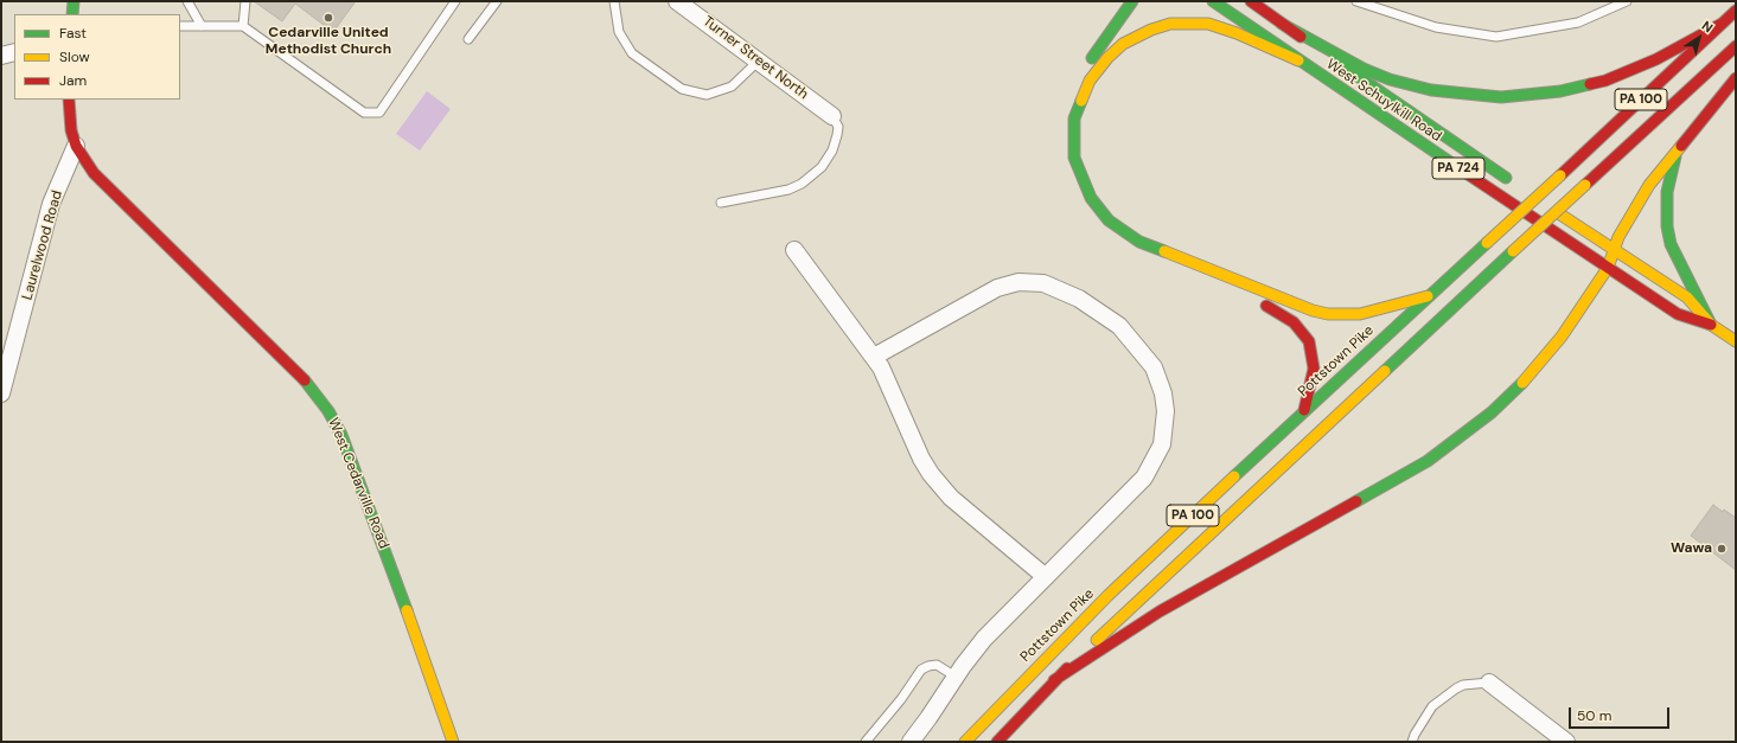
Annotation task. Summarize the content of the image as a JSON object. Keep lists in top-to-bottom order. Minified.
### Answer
{"streets":{"main road":["PA 100","West Schuylkill Road","PA 724","Pottstown Pike","West Cedarville Road"],"street":["Turner Street North","Laurelwood Road"]},"crossings":[["Laurelwood Road","West Cedarville Road"]],"places":["Cedarville United Methodist Church","Wawa"],"legend":["Fast","Slow","Jam"],"scale_bar":"50 m","north":"top right"}
